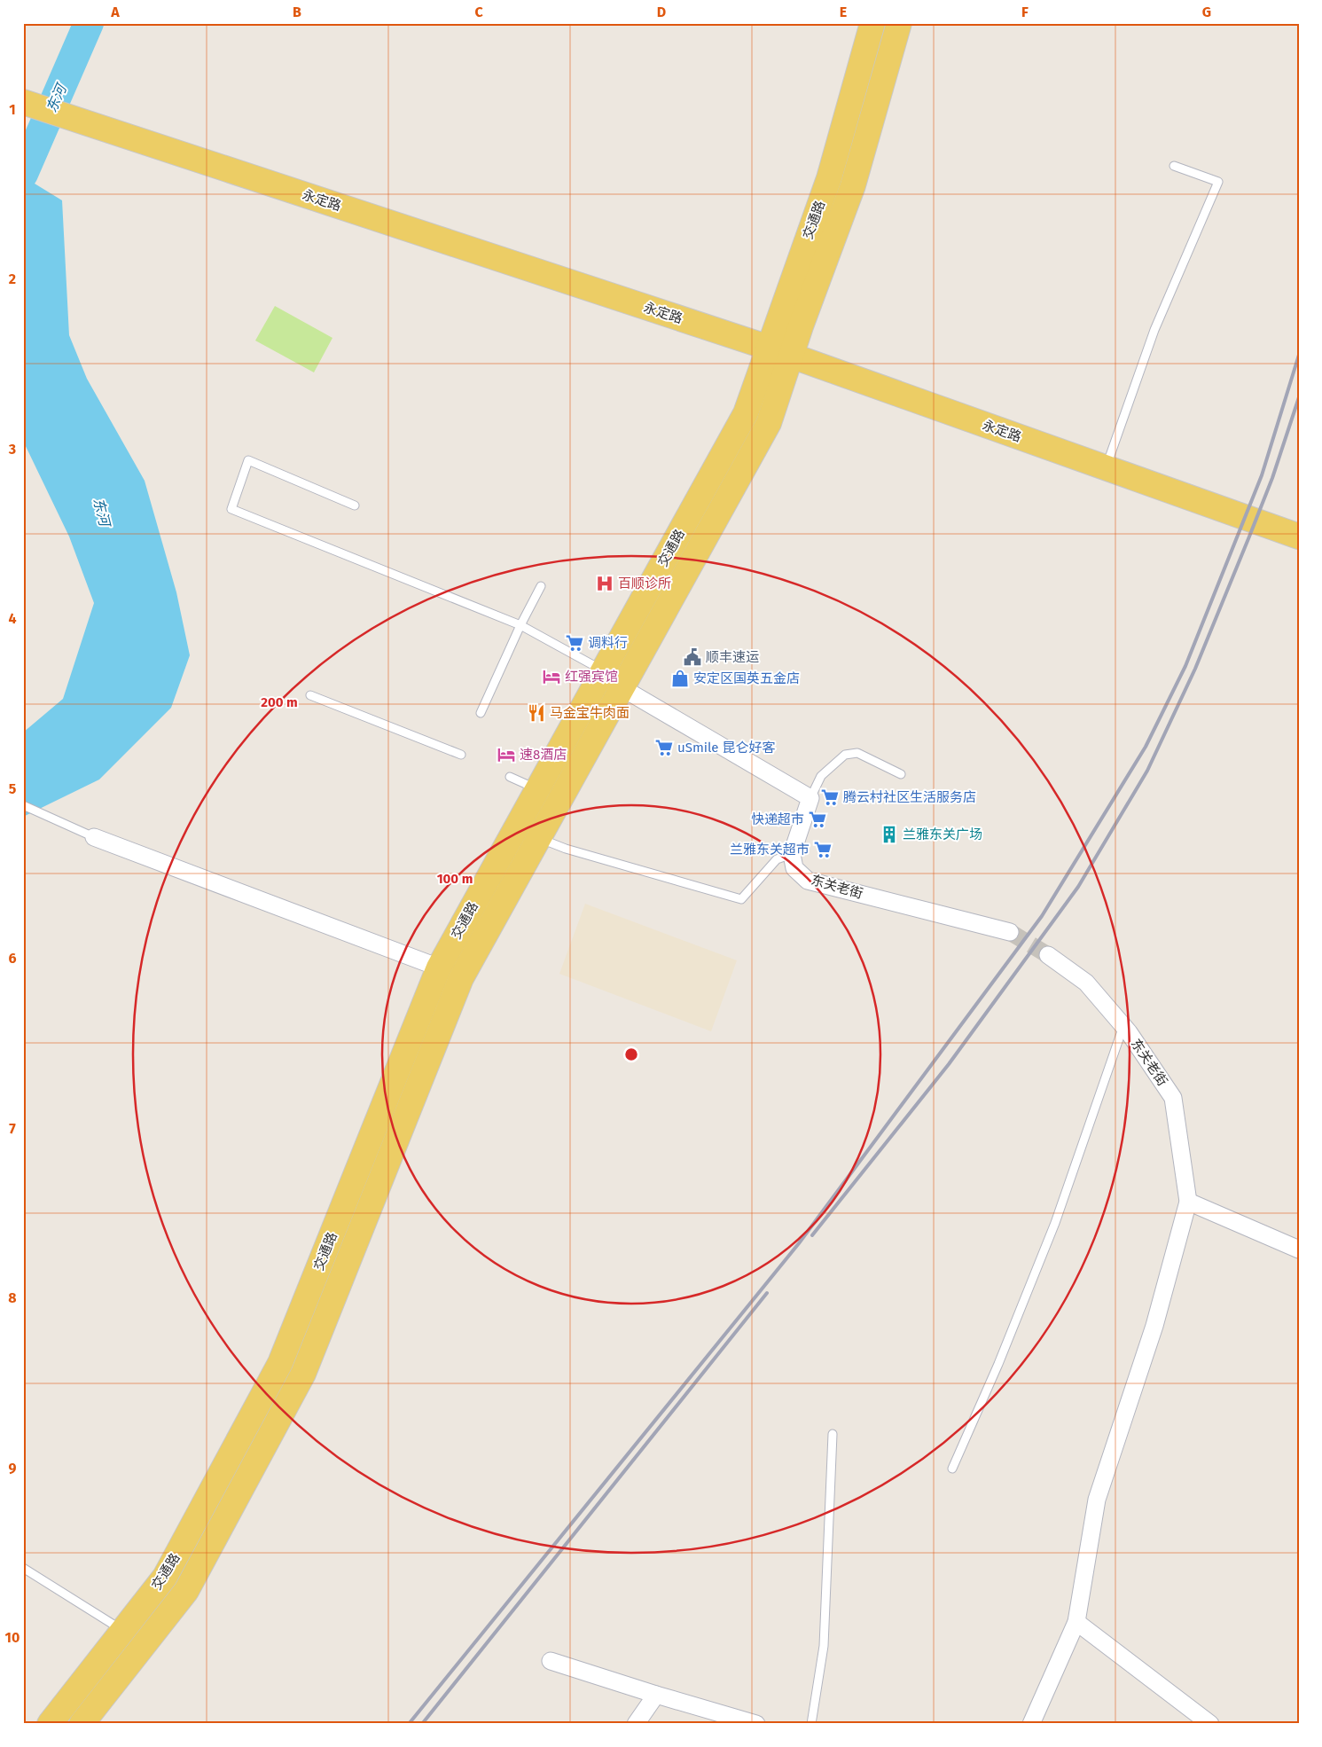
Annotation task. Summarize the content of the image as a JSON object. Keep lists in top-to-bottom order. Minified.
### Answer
{"streets":{"main road":["永定路","交通路"],"street":["东关老街"]},"crossings":[["永定路","交通路"]],"water":["东河"],"places":{"hospital":["百顺诊所"],"supermarket":["调料行","uSmile 昆仑好客","腾云村社区生活服务店","快递超市","兰雅东关超市"],"public building":["顺丰速运"],"hotel":["红强宾馆","速8酒店"],"shop":["安定区国英五金店"],"restaurant":["马金宝牛肉面"],"building":["兰雅东关广场"]},"grid":{"columns":["A","B","C","D","E","F","G"],"rows":["1","2","3","4","5","6","7","8","9","10"]},"rings":["200 m","100 m"]}
